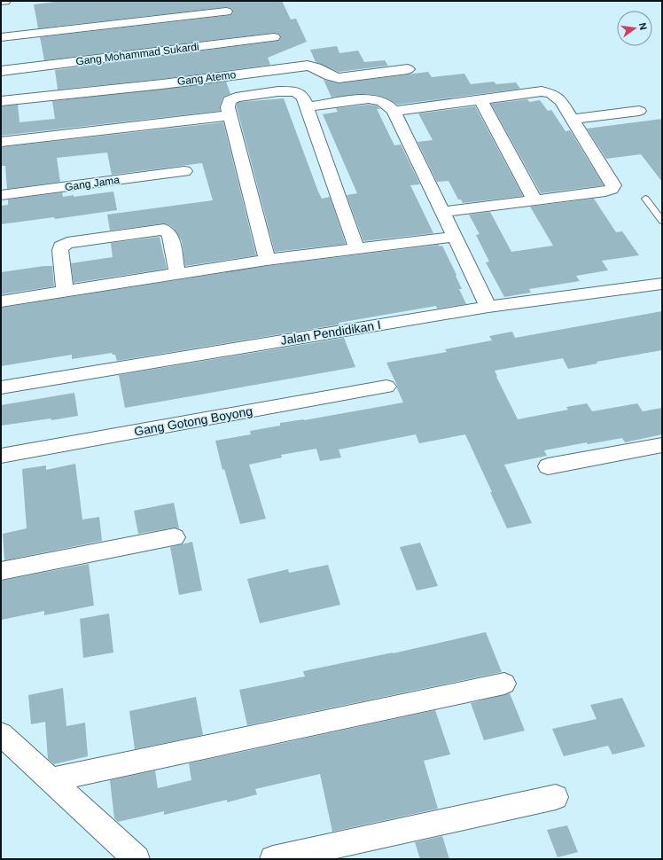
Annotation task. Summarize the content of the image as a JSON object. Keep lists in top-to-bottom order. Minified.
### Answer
{"streets":{"street":["Gang Mohammad Sukardi","Gang Atemo","Gang Jama","Jalan Pendidikan I","Gang Gotong Boyong"]},"north":"right"}
